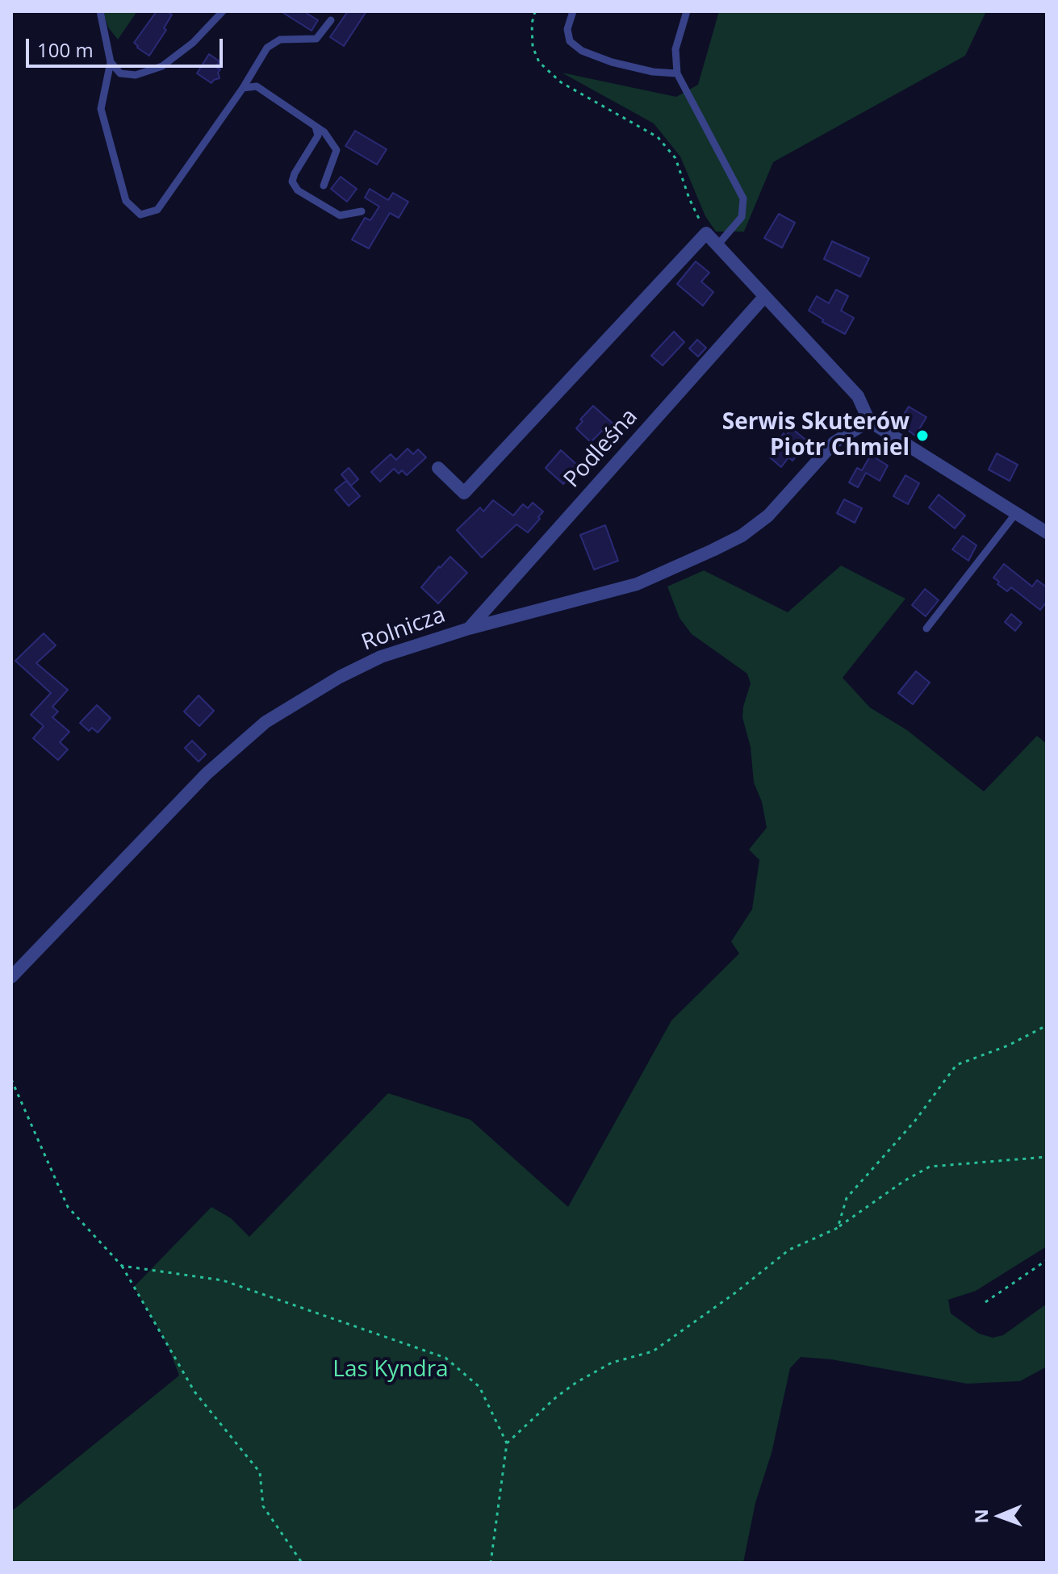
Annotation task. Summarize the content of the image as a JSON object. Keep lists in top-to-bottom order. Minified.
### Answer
{"streets":{"street":["Podleśna","Rolnicza"]},"crossings":[["Podleśna","Rolnicza"]],"parks":["Las Kyndra"],"places":["Serwis Skuterów Piotr Chmiel"],"scale_bar":"100 m","north":"left"}
